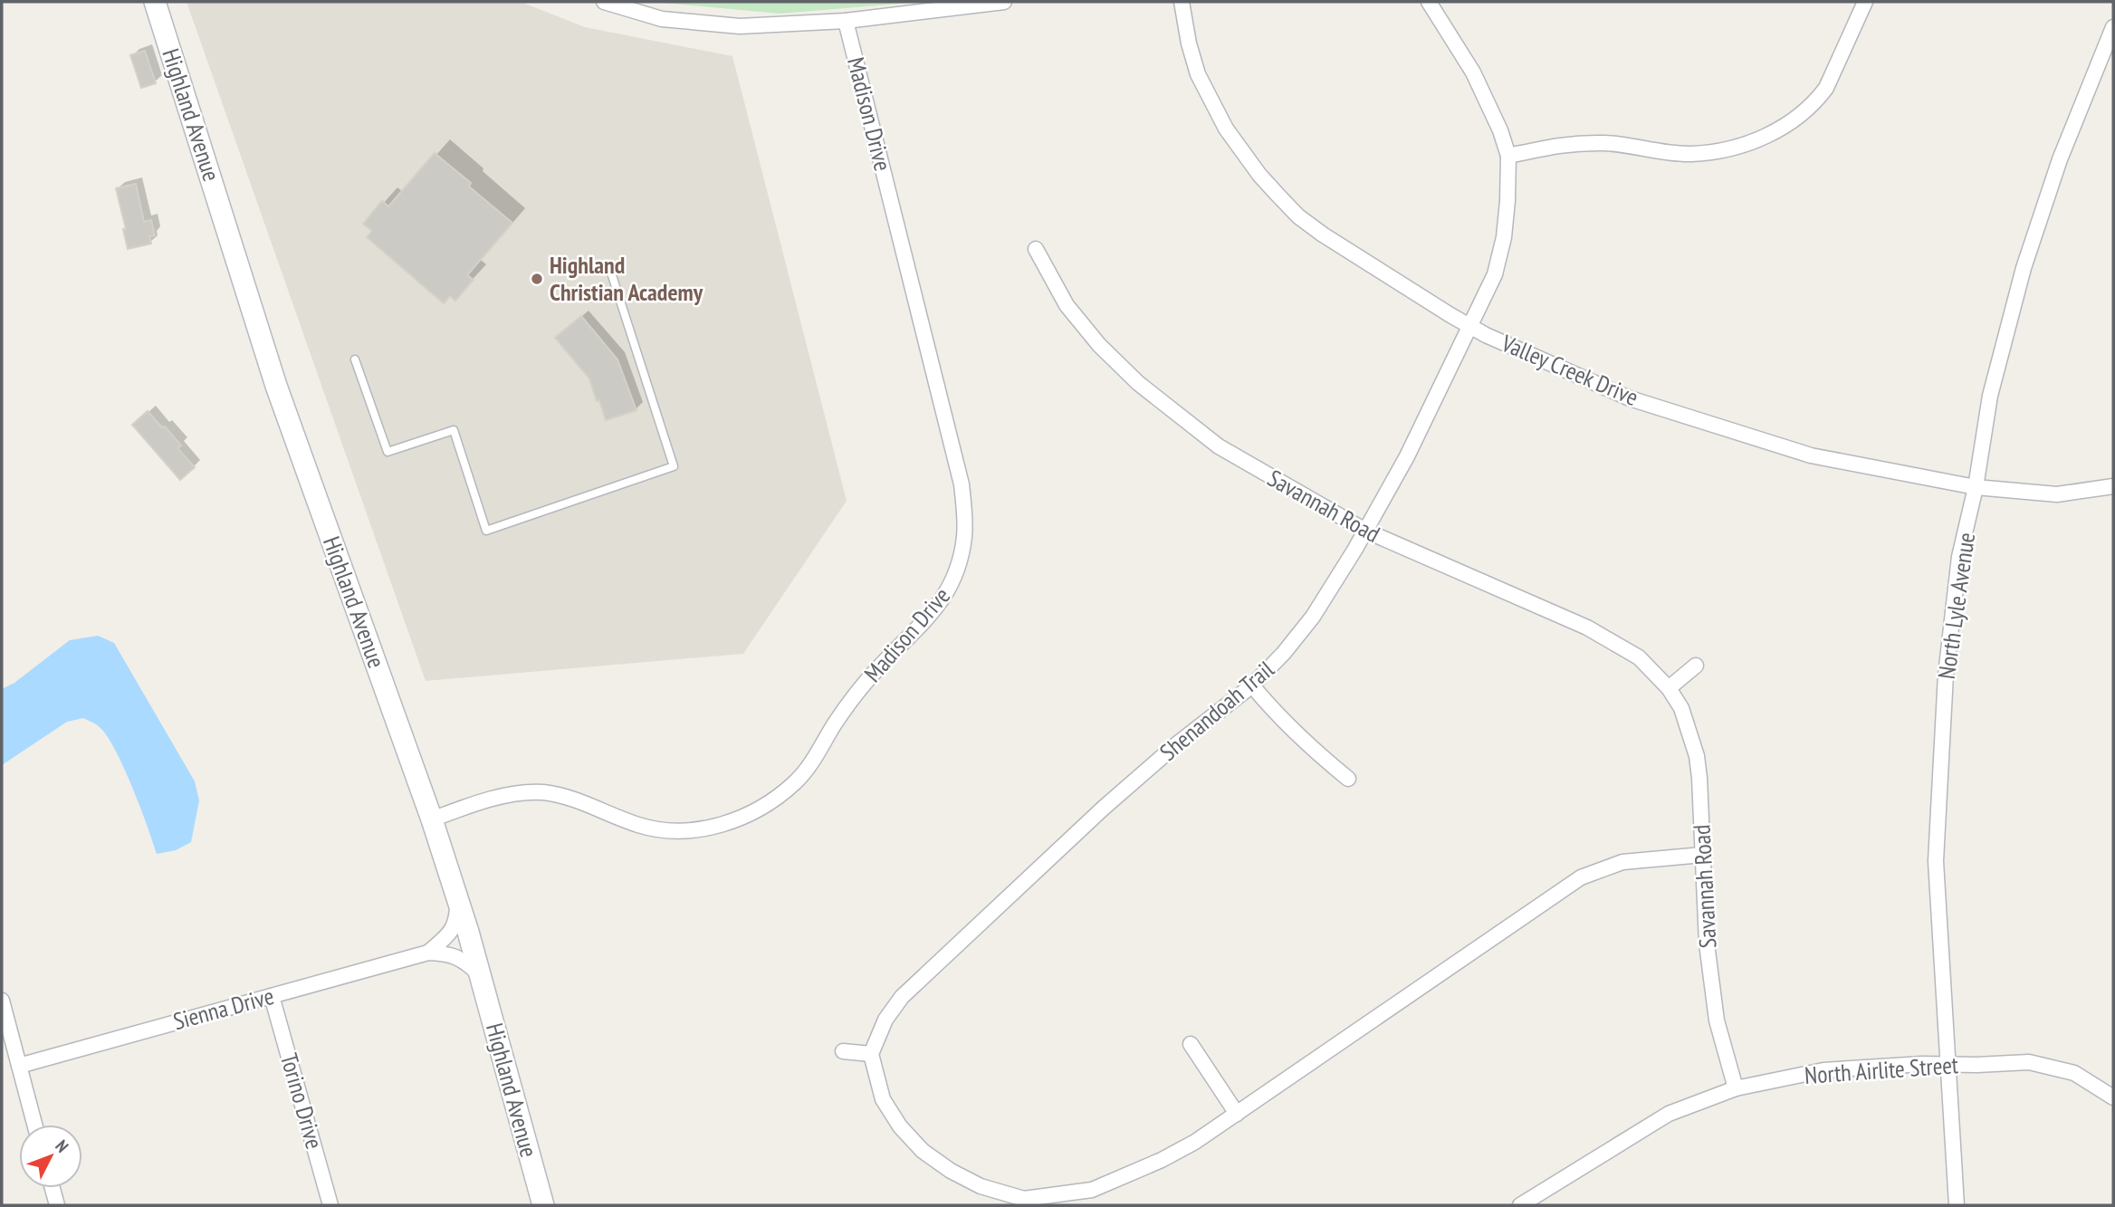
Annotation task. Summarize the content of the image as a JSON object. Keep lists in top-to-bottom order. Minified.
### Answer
{"streets":{"main road":["Highland Avenue"],"street":["Madison Drive","Valley Creek Drive","Savannah Road","North Lyle Avenue","Shenandoah Trail","Sienna Drive","North Airlite Street","Torino Drive"]},"crossings":[["Madison Drive","Highland Avenue"],["Valley Creek Drive","North Lyle Avenue"],["Valley Creek Drive","Shenandoah Trail"],["Savannah Road","Shenandoah Trail"],["Savannah Road","North Airlite Street"],["North Lyle Avenue","North Airlite Street"],["Sienna Drive","Torino Drive"]],"places":["Highland Christian Academy"],"north":"top right"}
